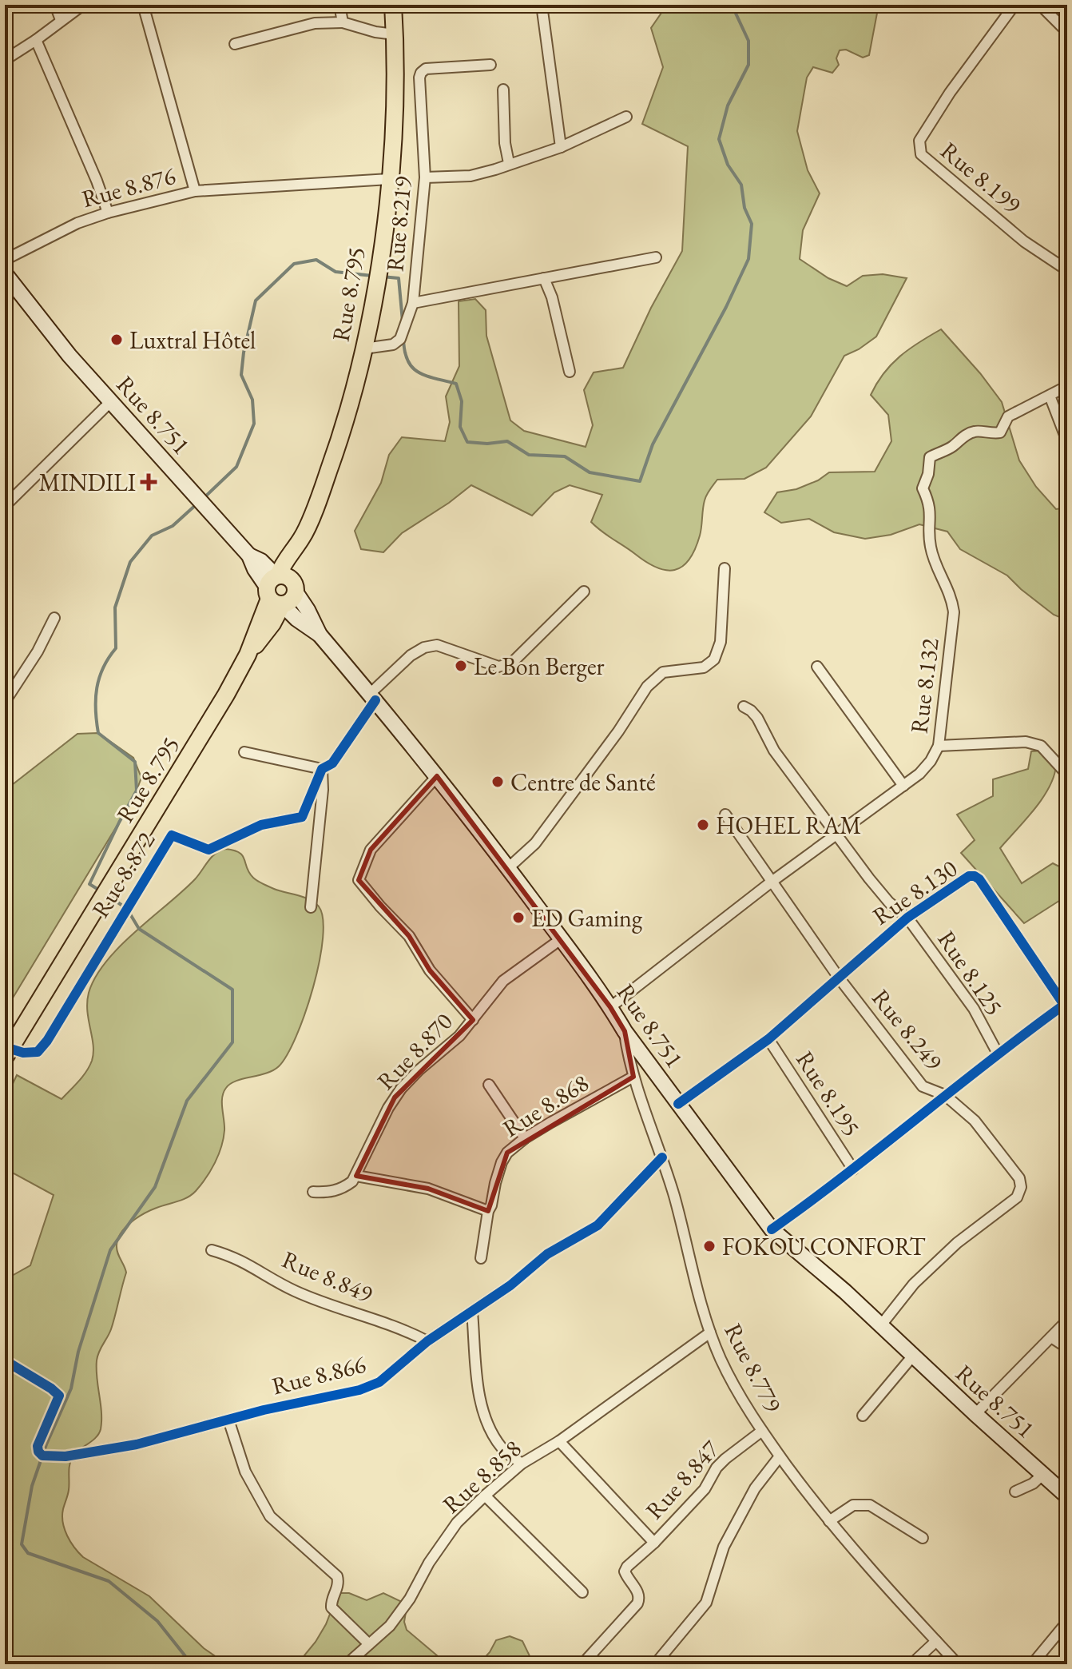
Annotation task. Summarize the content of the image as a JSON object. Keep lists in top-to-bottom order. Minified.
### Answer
{"streets":{"highway":["Rue 8.795"],"main road":["Rue 8.751"],"street":["Rue 8.199","Rue 8.876","Rue 8.219","Rue 8.132","Rue 8.872","Rue 8.130","Rue 8.125","Rue 8.249","Rue 8.870","Rue 8.195","Rue 8.868","Rue 8.849","Rue 8.779","Rue 8.866","Rue 8.858","Rue 8.847"]},"crossings":[["Rue 8.219","Rue 8.795"],["Rue 8.795","Rue 8.751"],["Rue 8.795","Rue 8.872"],["Rue 8.751","Rue 8.132"],["Rue 8.751","Rue 8.872"],["Rue 8.751","Rue 8.130"],["Rue 8.751","Rue 8.249"],["Rue 8.751","Rue 8.870"],["Rue 8.751","Rue 8.779"],["Rue 8.132","Rue 8.125"],["Rue 8.132","Rue 8.249"],["Rue 8.130","Rue 8.125"],["Rue 8.130","Rue 8.249"],["Rue 8.130","Rue 8.195"],["Rue 8.868","Rue 8.779"],["Rue 8.849","Rue 8.866"],["Rue 8.779","Rue 8.866"],["Rue 8.779","Rue 8.858"],["Rue 8.779","Rue 8.847"],["Rue 8.858","Rue 8.847"]],"places":{"other":["Luxtral Hôtel","Le Bon Berger","Centre de Santé","HOHEL RAM","ED Gaming","FOKOU CONFORT"],"health":["MINDILI"]}}
